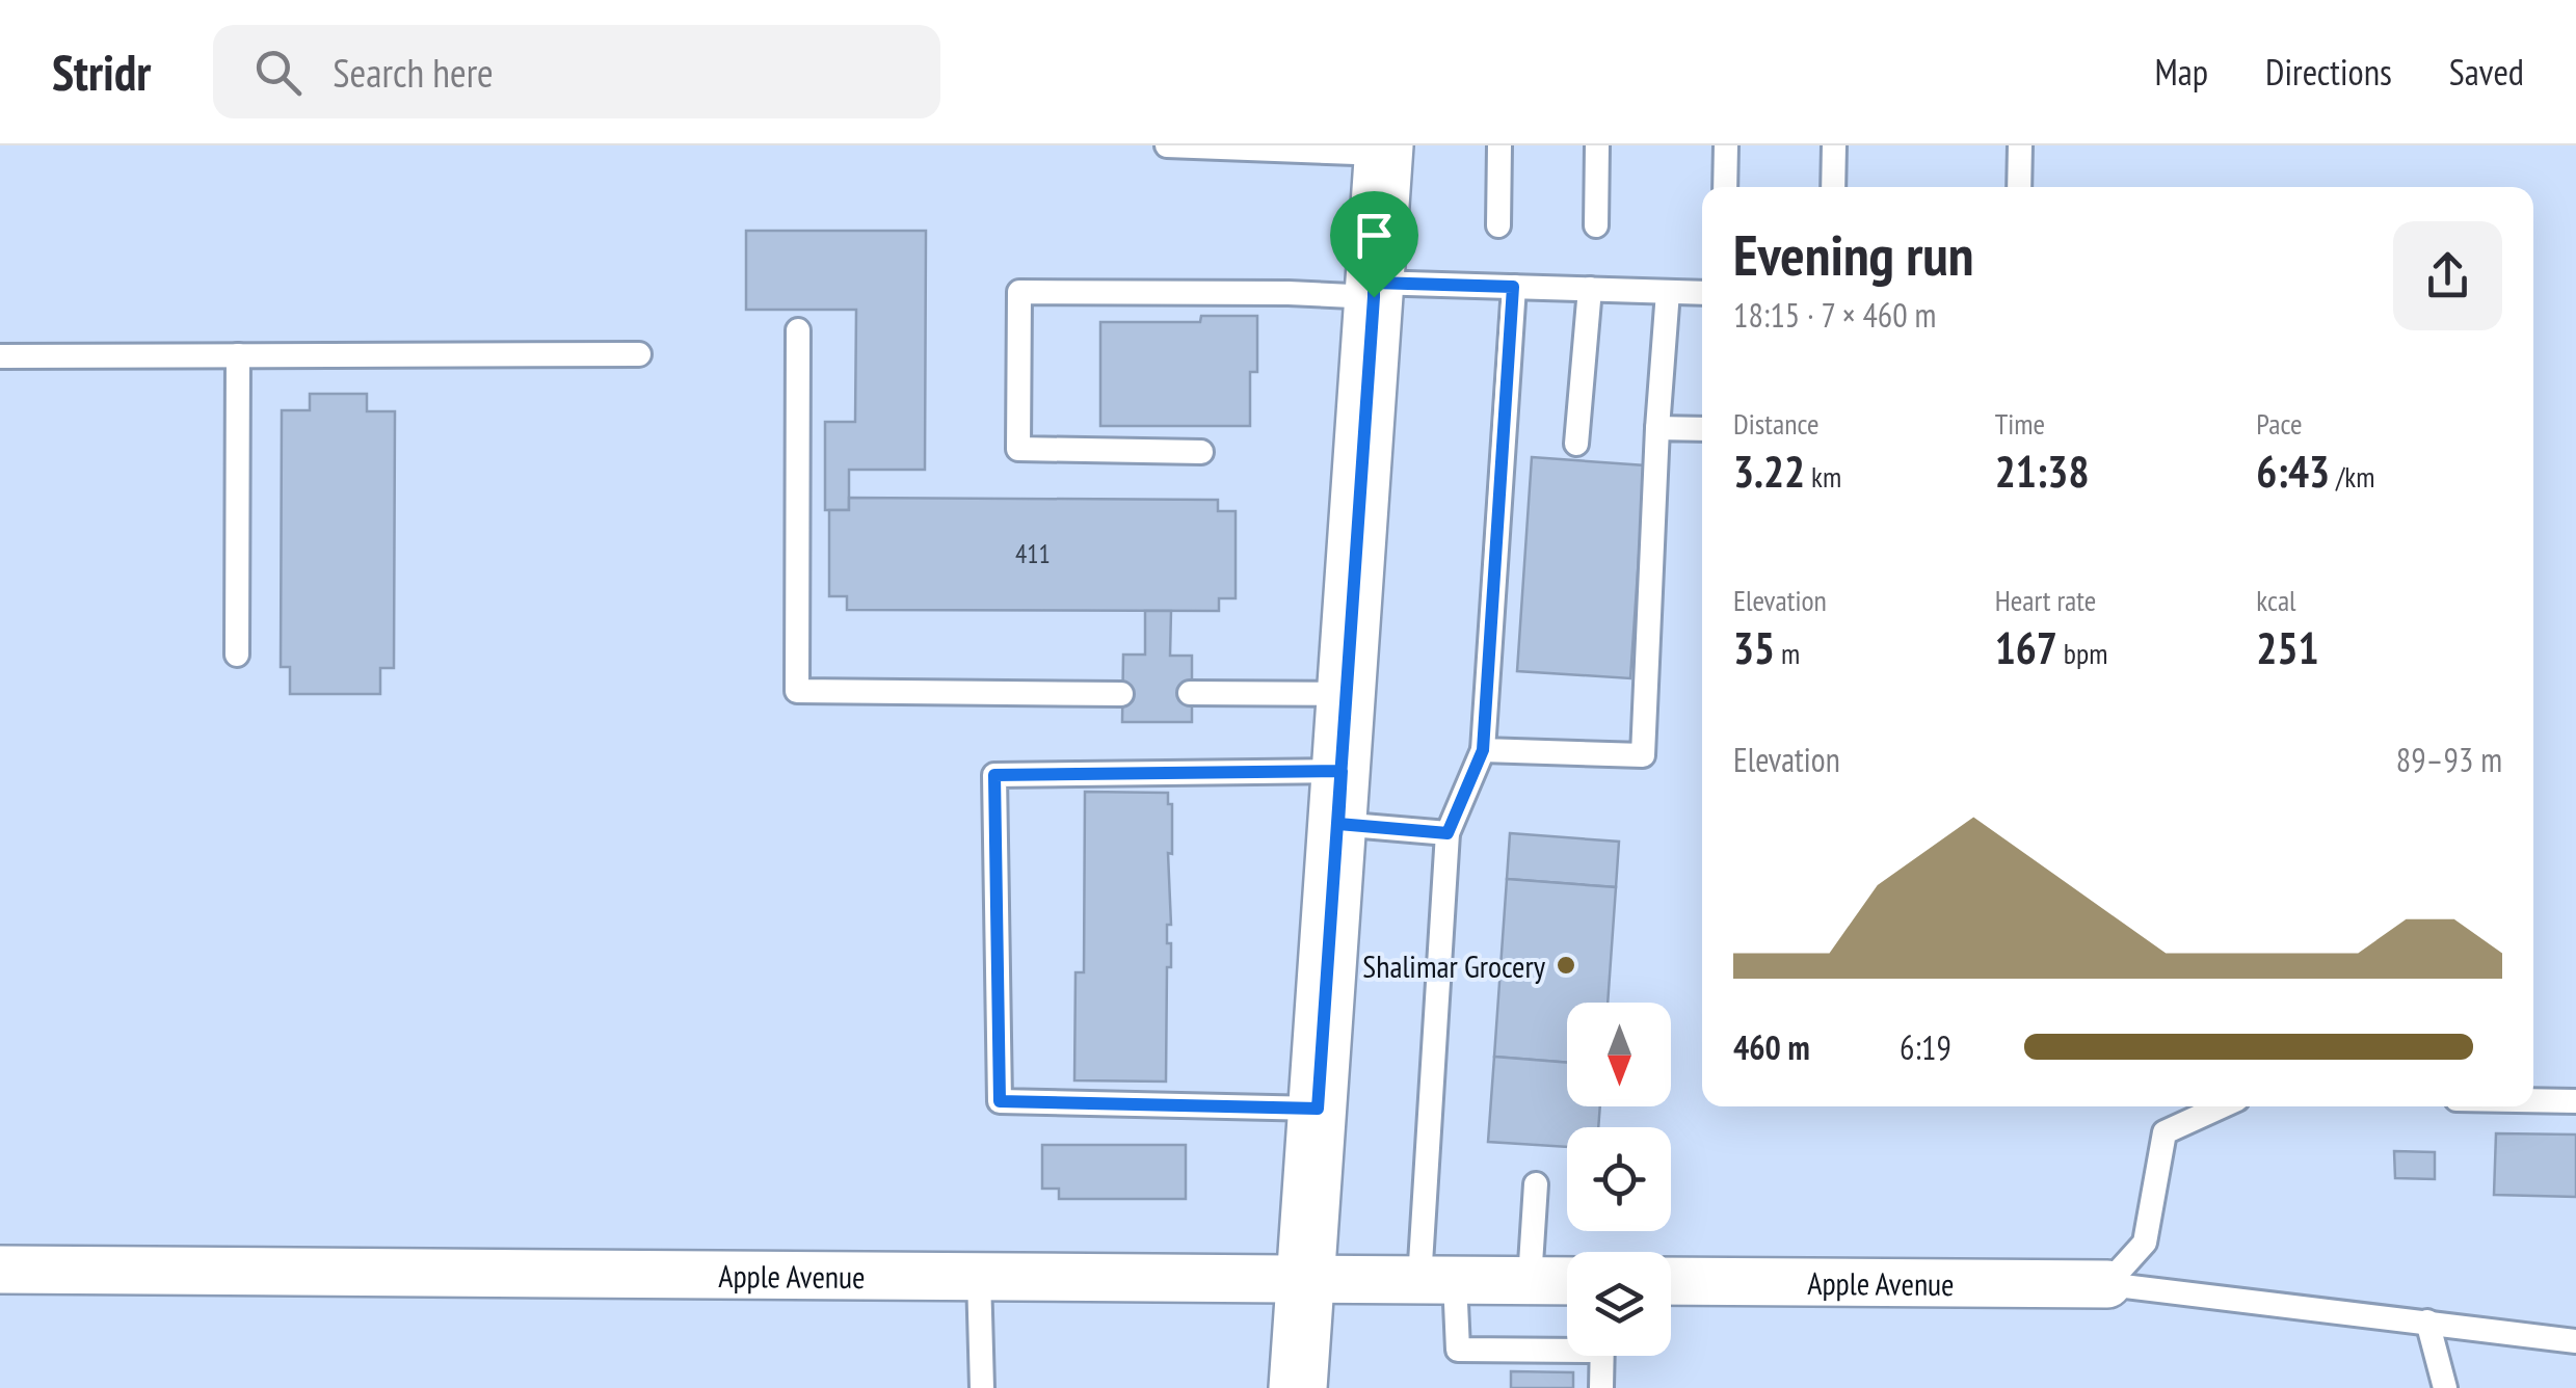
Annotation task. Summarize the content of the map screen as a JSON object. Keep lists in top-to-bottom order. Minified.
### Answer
{"streets":{"street":["Apple Avenue"]},"places":["Shalimar Grocery"],"house_numbers":["411"],"north":"bottom","page":{"header":"Stridr","search":"Search here","nav":["Map","Directions","Saved"],"heading":["Evening run","18:15 · 7 × 460 m"],"stats":[["Distance","3.22 km"],["Time","21:38"],["Pace","6:43 /km"],["Elevation","35 m"],["Heart rate","167 bpm"],["kcal","251"]],"chart":["Elevation","89–93 m"],"list":[{"name":"460 m","note":"6:19"}]}}
